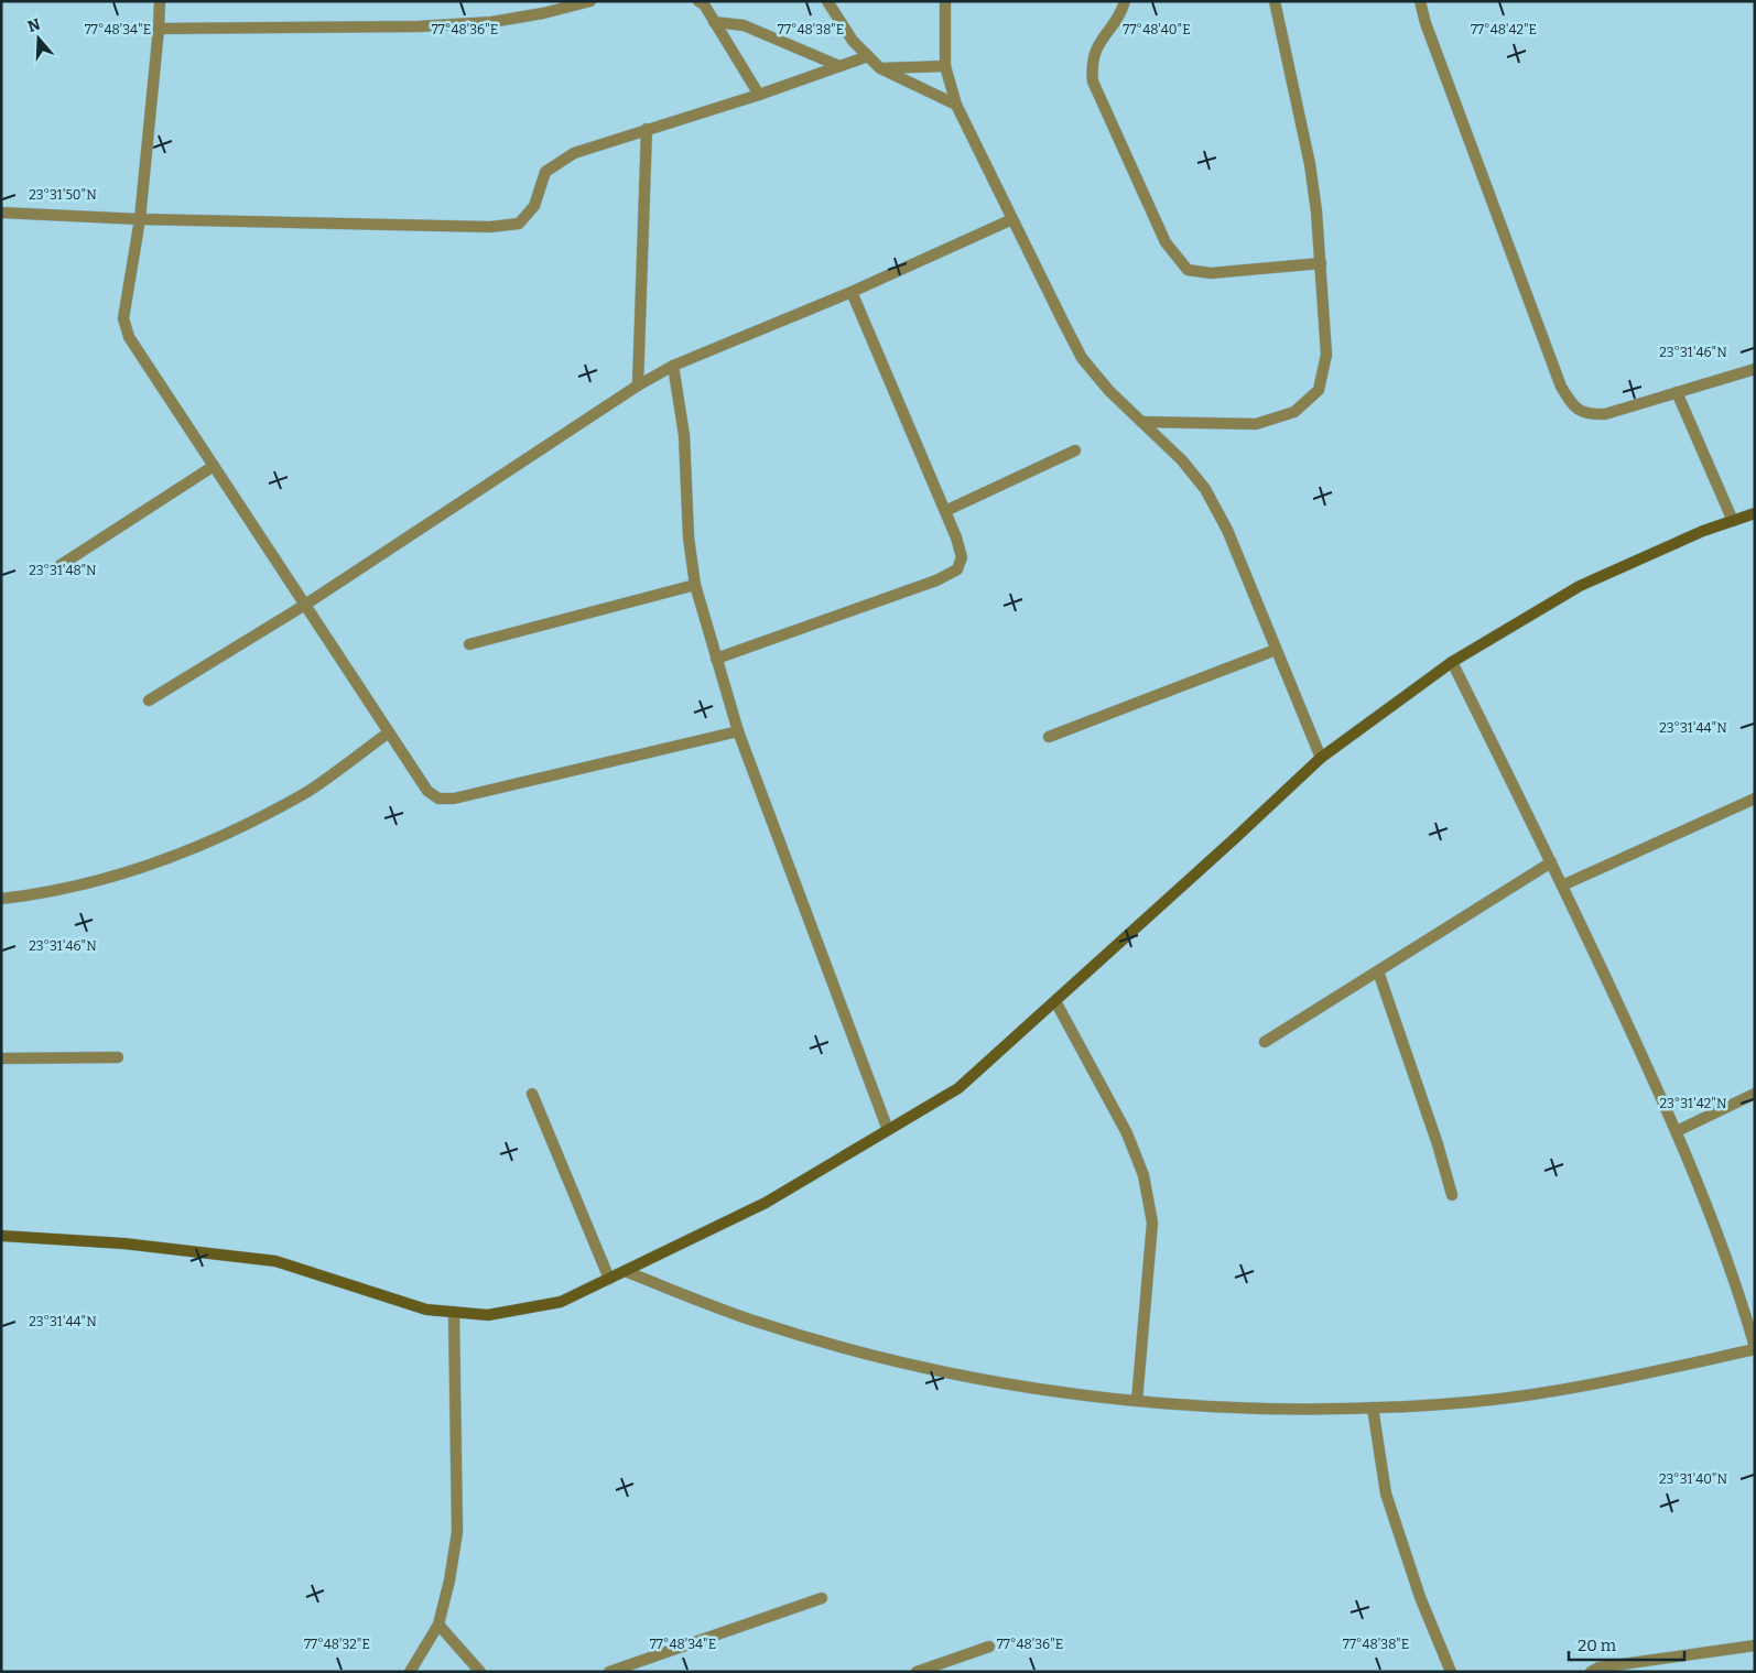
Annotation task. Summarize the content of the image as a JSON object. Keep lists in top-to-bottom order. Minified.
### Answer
{"scale_bar":"20 m","north":"top","coordinates":["77°48'34\"E","77°48'36\"E","77°48'38\"E","77°48'40\"E","77°48'42\"E","23°31'50\"N","23°31'46\"N","23°31'48\"N","23°31'44\"N","23°31'42\"N","23°31'40\"N","77°48'32\"E"]}
